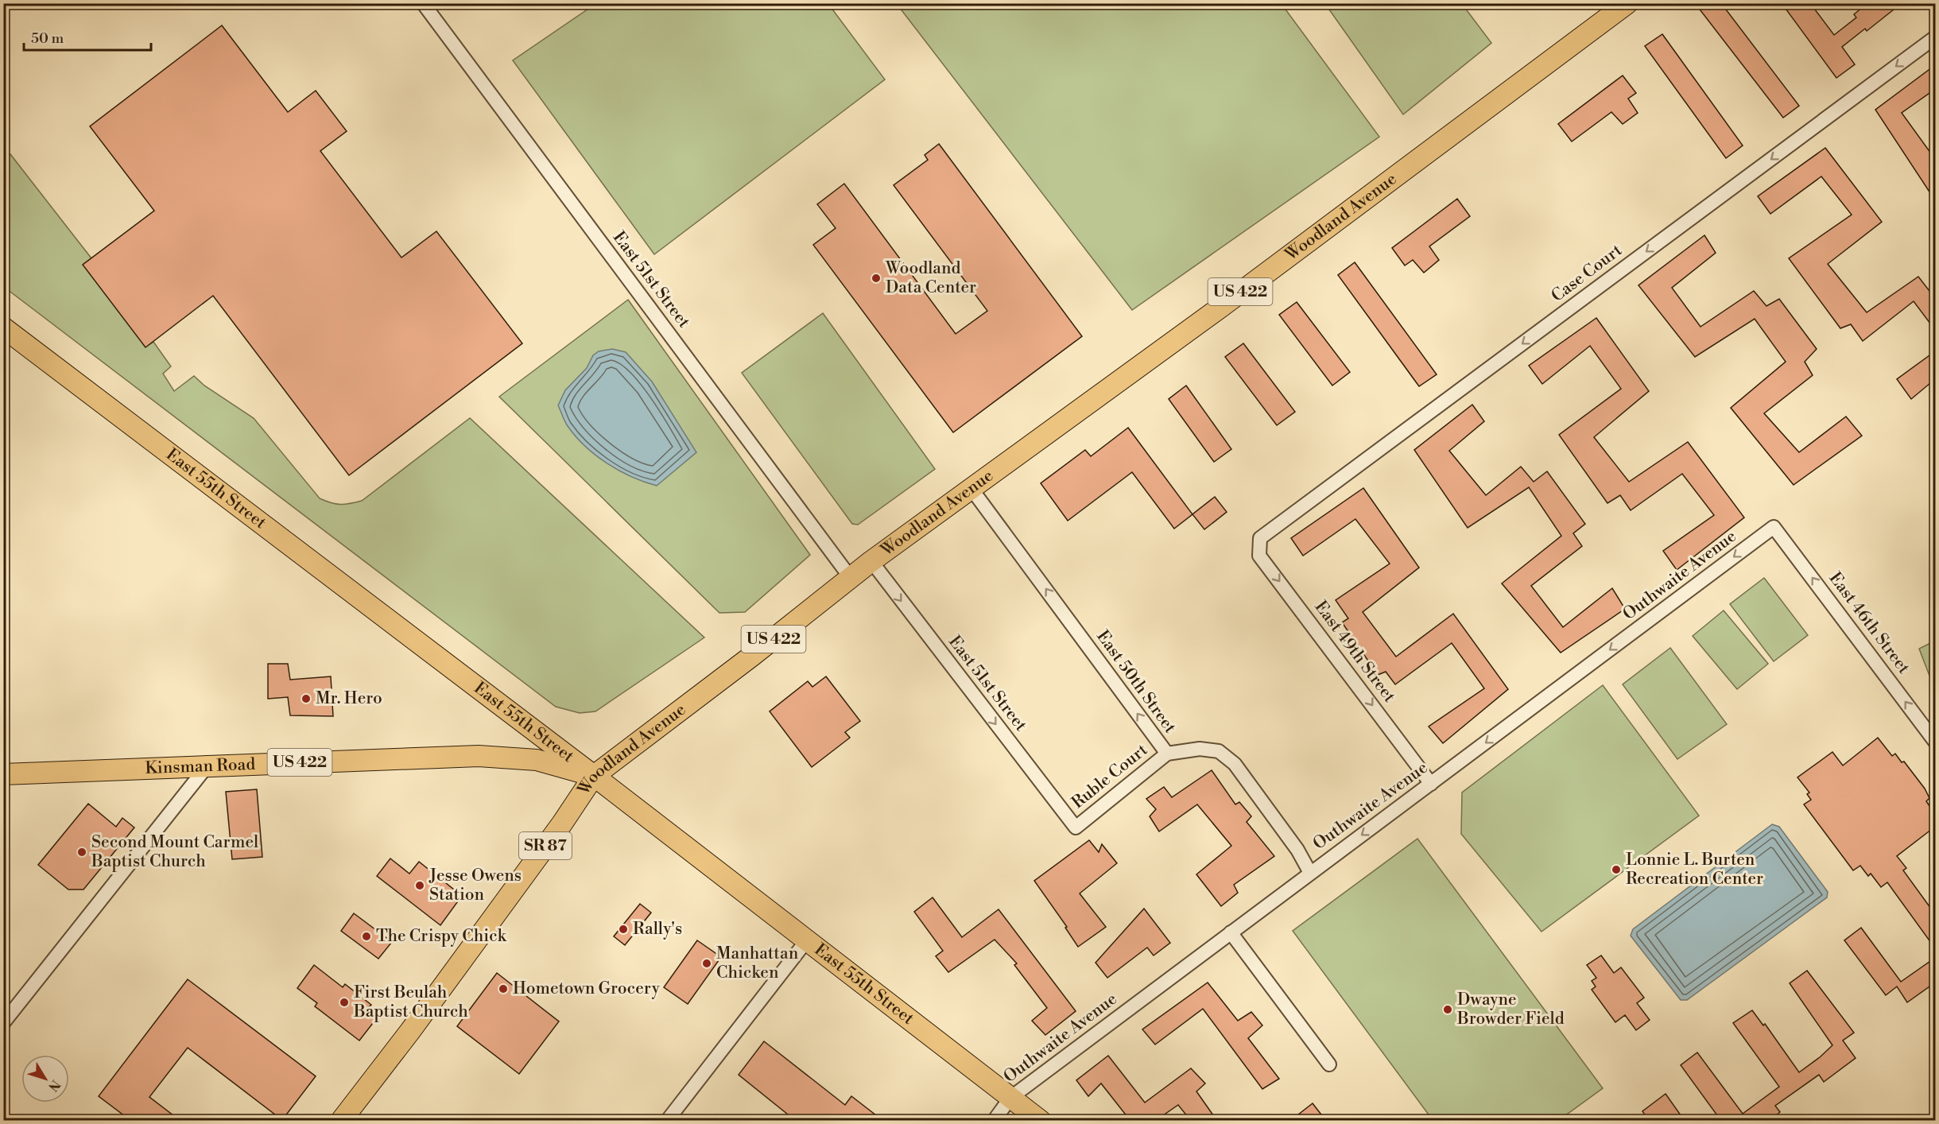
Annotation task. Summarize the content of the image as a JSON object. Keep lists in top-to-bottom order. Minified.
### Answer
{"streets":{"main road":["Woodland Avenue","US 422","East 55th Street","Kinsman Road","SR 87"],"street":["Case Court","East 51st Street","Outhwaite Avenue","East 46th Street","East 49th Street","East 50th Street","Ruble Court"]},"crossings":[["Woodland Avenue","East 51st Street"],["Woodland Avenue","East 55th Street"],["Woodland Avenue","East 50th Street"],["Woodland Avenue","Kinsman Road"],["Case Court","East 49th Street"],["East 51st Street","Ruble Court"],["East 55th Street","Outhwaite Avenue"],["East 55th Street","Kinsman Road"],["Outhwaite Avenue","East 46th Street"],["Outhwaite Avenue","East 49th Street"],["Outhwaite Avenue","East 50th Street"],["East 50th Street","Ruble Court"]],"one_way":["Case Court","Outhwaite Avenue","East 46th Street","East 49th Street","East 50th Street"],"places":["Woodland Data Center","Mr. Hero","Second Mount Carmel Baptist Church","Lonnie L. Burten Recreation Center","Jesse Owens Station","Rally's","The Crispy Chick","Manhattan Chicken","Hometown Grocery","First Beulah Baptist Church","Dwayne Browder Field"],"scale_bar":"50 m","north":"bottom right"}
